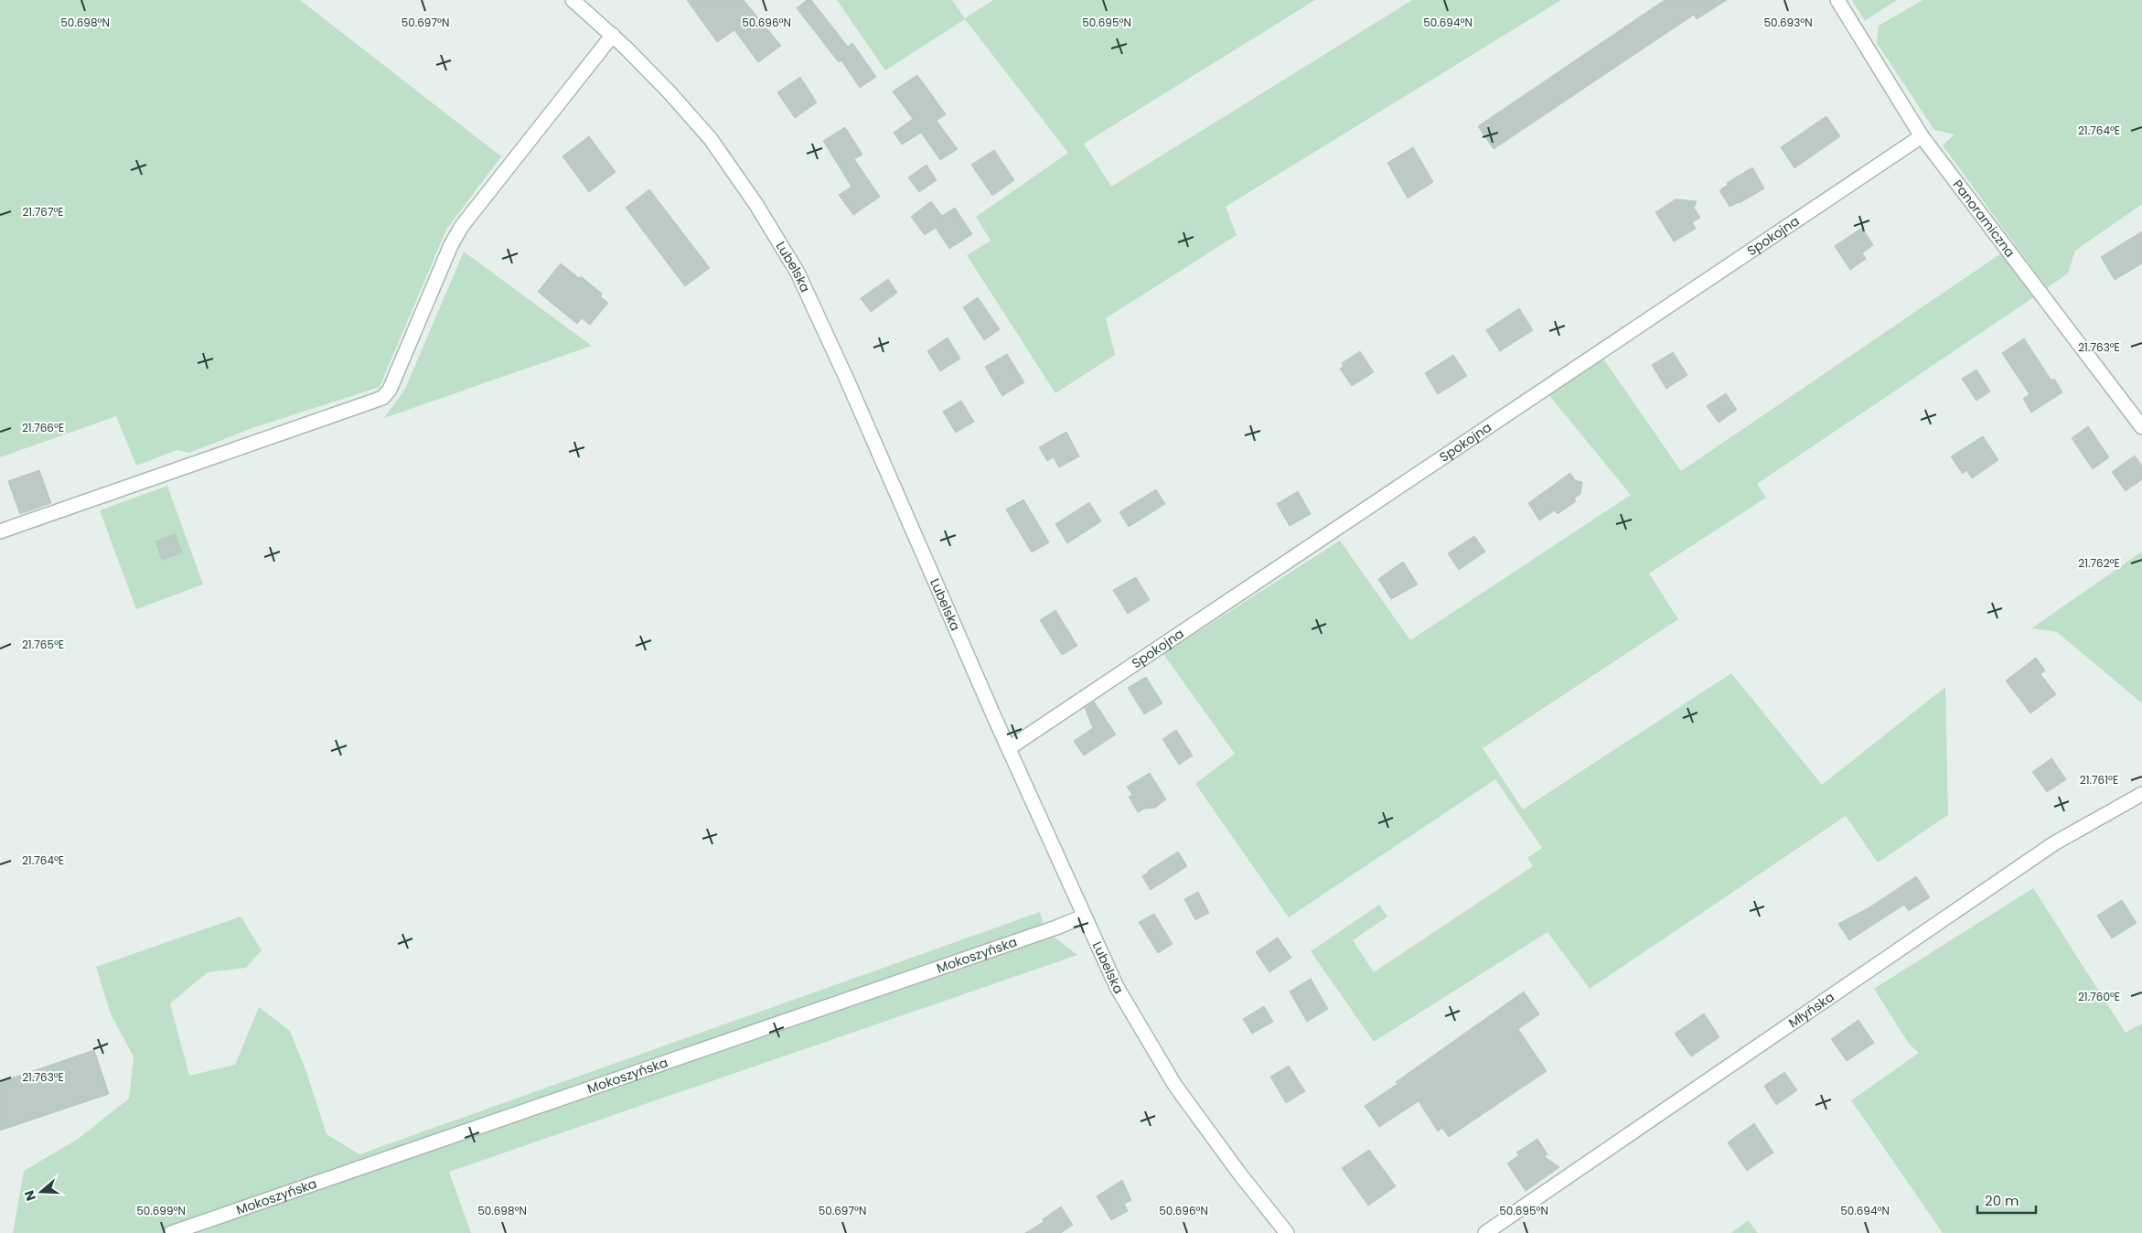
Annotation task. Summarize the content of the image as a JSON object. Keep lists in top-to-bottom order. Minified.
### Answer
{"streets":{"street":["Panoramiczna","Spokojna","Lubelska","Mokoszyńska","Młyńska"]},"crossings":[["Panoramiczna","Spokojna"],["Spokojna","Lubelska"],["Lubelska","Mokoszyńska"]],"scale_bar":"20 m","north":"left","coordinates":["50.698°N","50.697°N","50.696°N","50.695°N","50.694°N","50.693°N","21.764°E","21.767°E","21.763°E","21.766°E","21.762°E","21.765°E","21.761°E","21.760°E","50.699°N"]}
